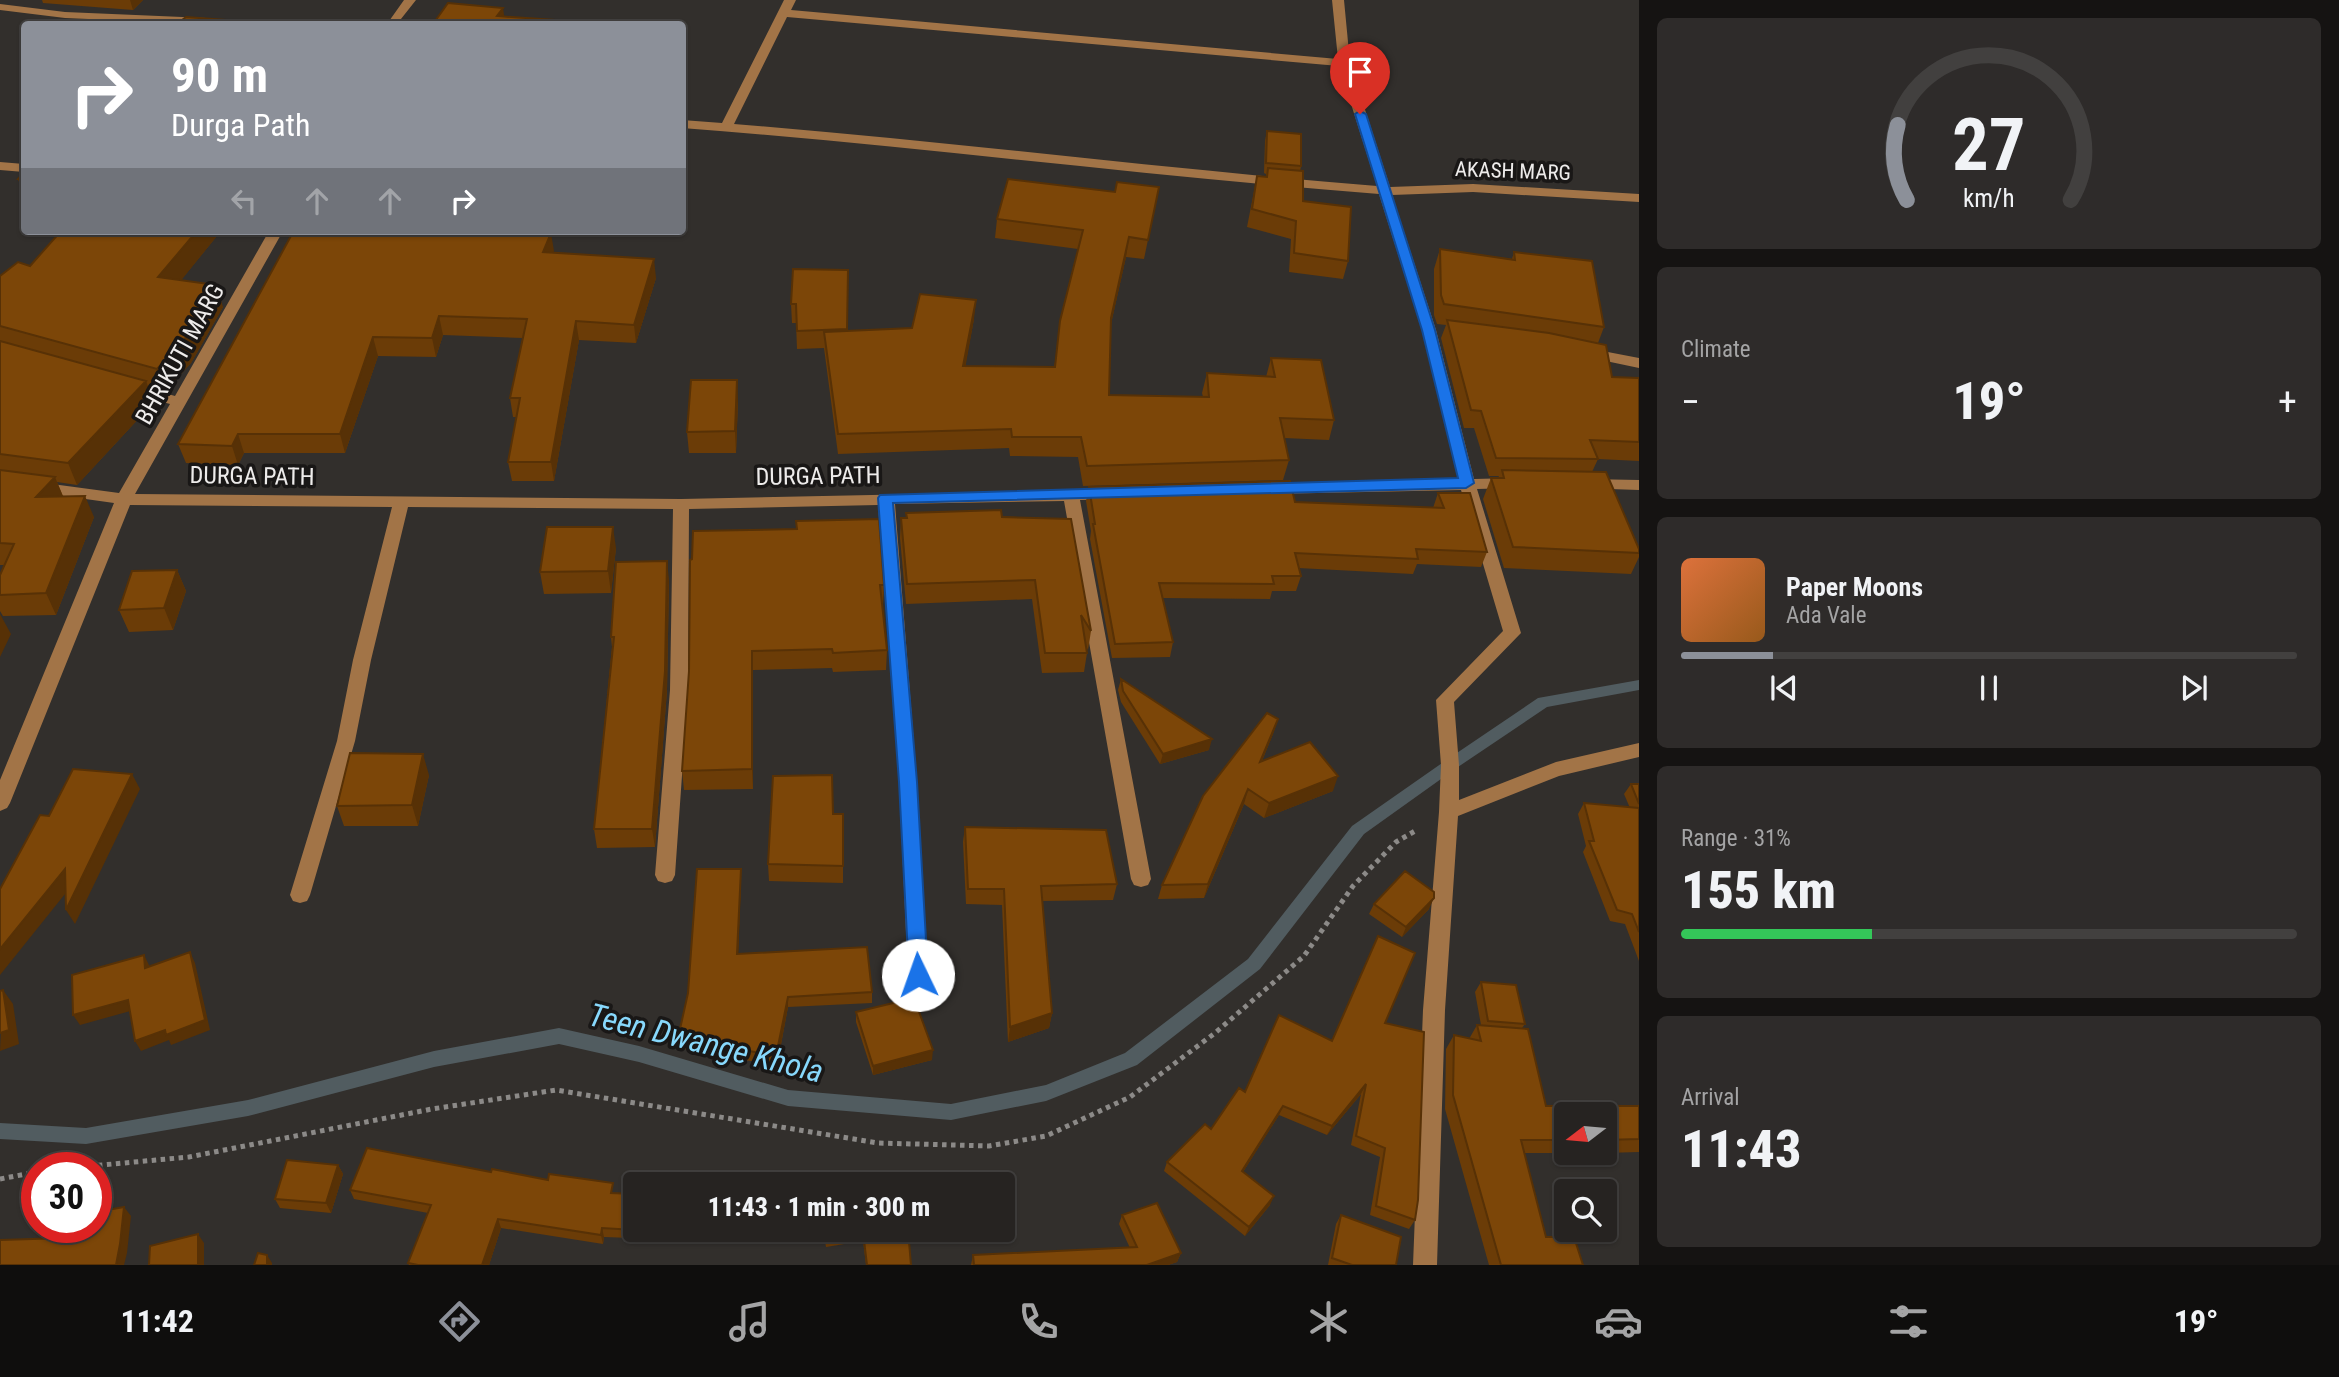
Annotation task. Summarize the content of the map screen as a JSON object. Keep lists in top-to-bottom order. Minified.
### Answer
{"streets":{"street":["AKASH MARG","BHRIKUTI MARG","DURGA PATH"]},"crossings":[["BHRIKUTI MARG","DURGA PATH"]],"water":["Teen Dwange Khola"],"north":"left","page":{"turn":["90 m","Durga Path"],"tile":["Climate",["Range · 31%","155 km"],["Arrival","11:43"]],"heat":["−","19°","+"],"song":["Paper Moons","Ada Vale"],"limit":"30","trip":"11:43 · 1 min · 300 m","tabs":["11:42","19°"],"gauge":["27","km/h"]}}
